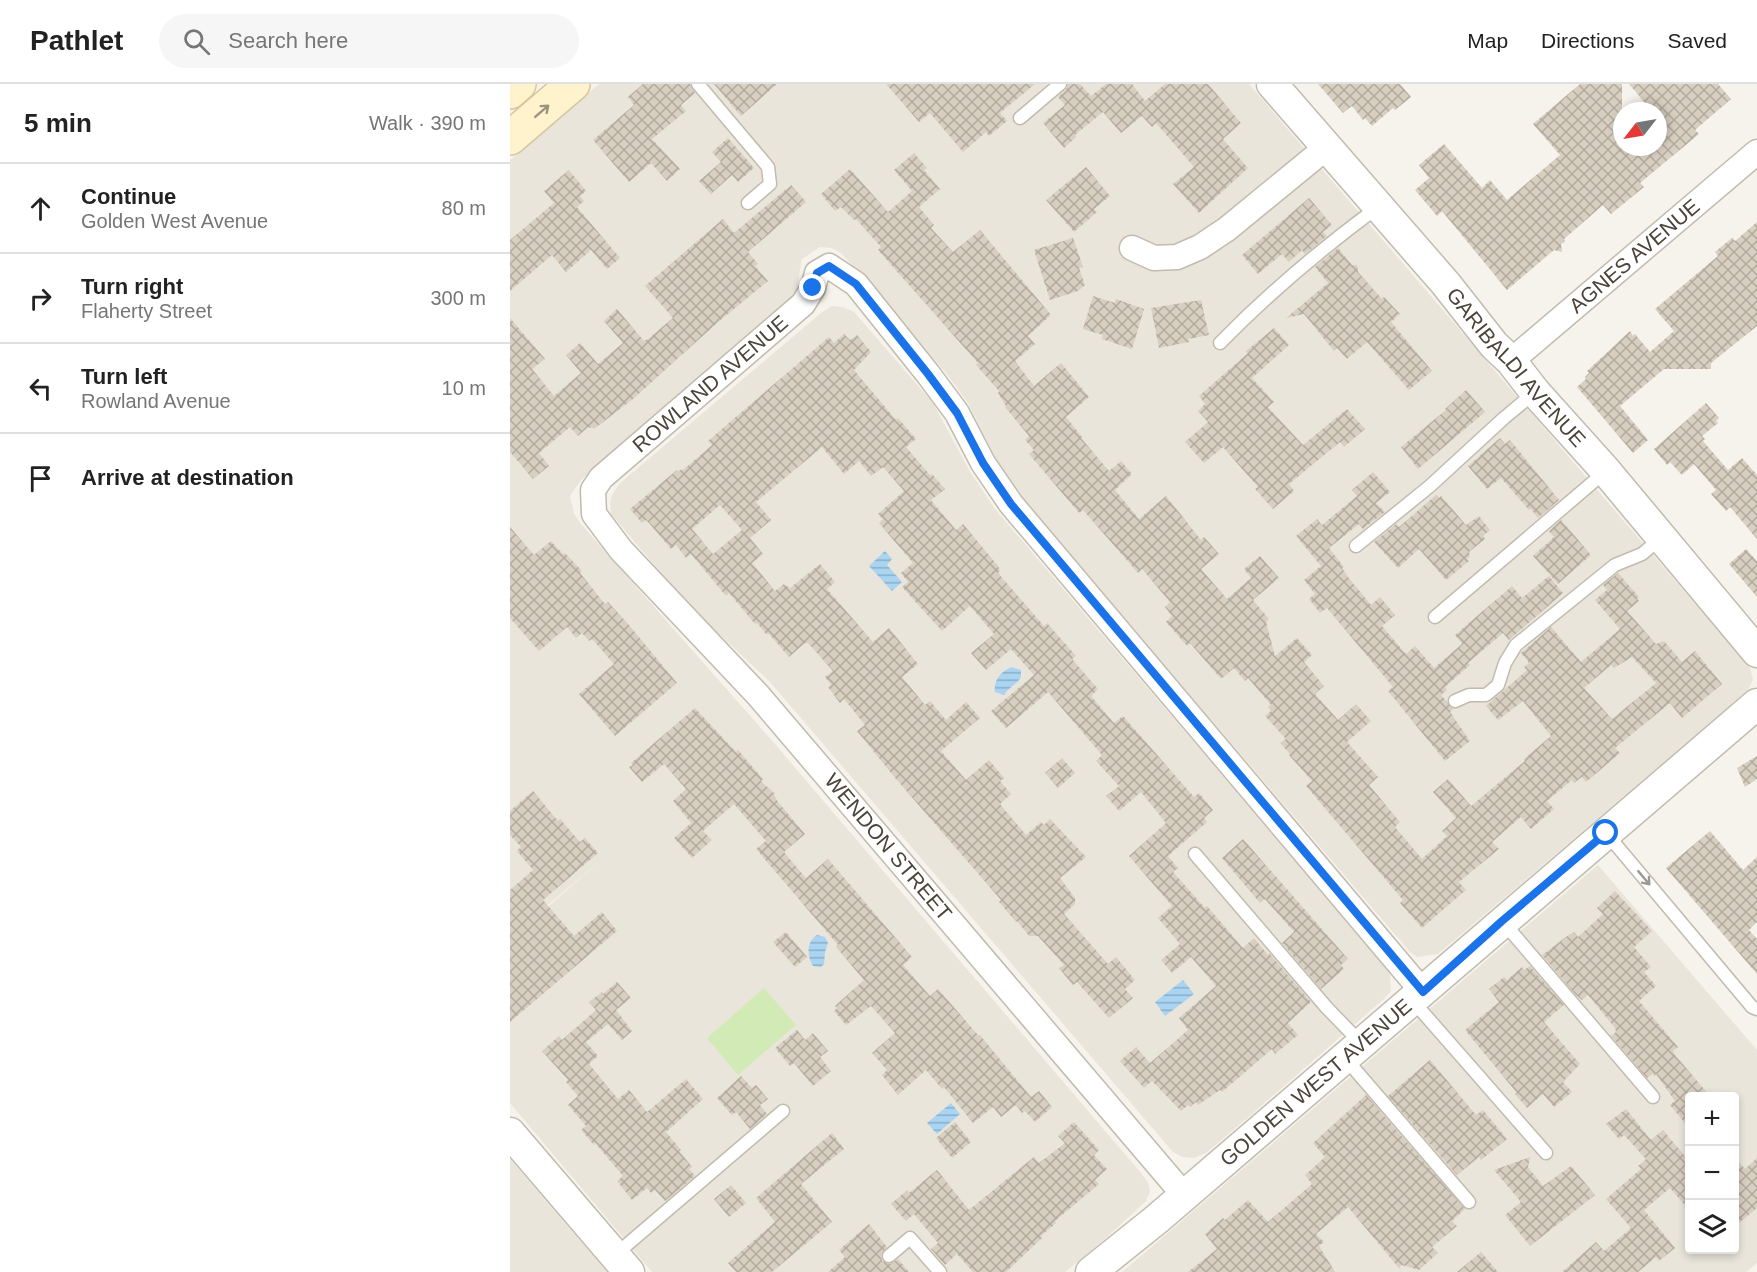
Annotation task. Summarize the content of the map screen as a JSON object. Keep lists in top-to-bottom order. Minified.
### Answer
{"streets":{"street":["AGNES AVENUE","GARIBALDI AVENUE","ROWLAND AVENUE","WENDON STREET","GOLDEN WEST AVENUE"]},"crossings":[["AGNES AVENUE","GARIBALDI AVENUE"],["ROWLAND AVENUE","WENDON STREET"],["ROWLAND AVENUE","GOLDEN WEST AVENUE"],["WENDON STREET","GOLDEN WEST AVENUE"]],"north":"bottom left","page":{"header":"Pathlet","search":"Search here","nav":["Map","Directions","Saved"],"heading":["5 min","Walk · 390 m"],"list":[["Continue","Golden West Avenue","80 m"],["Turn right","Flaherty Street","300 m"],["Turn left","Rowland Avenue","10 m"],"Arrive at destination"],"map_buttons":["+","−"]}}
